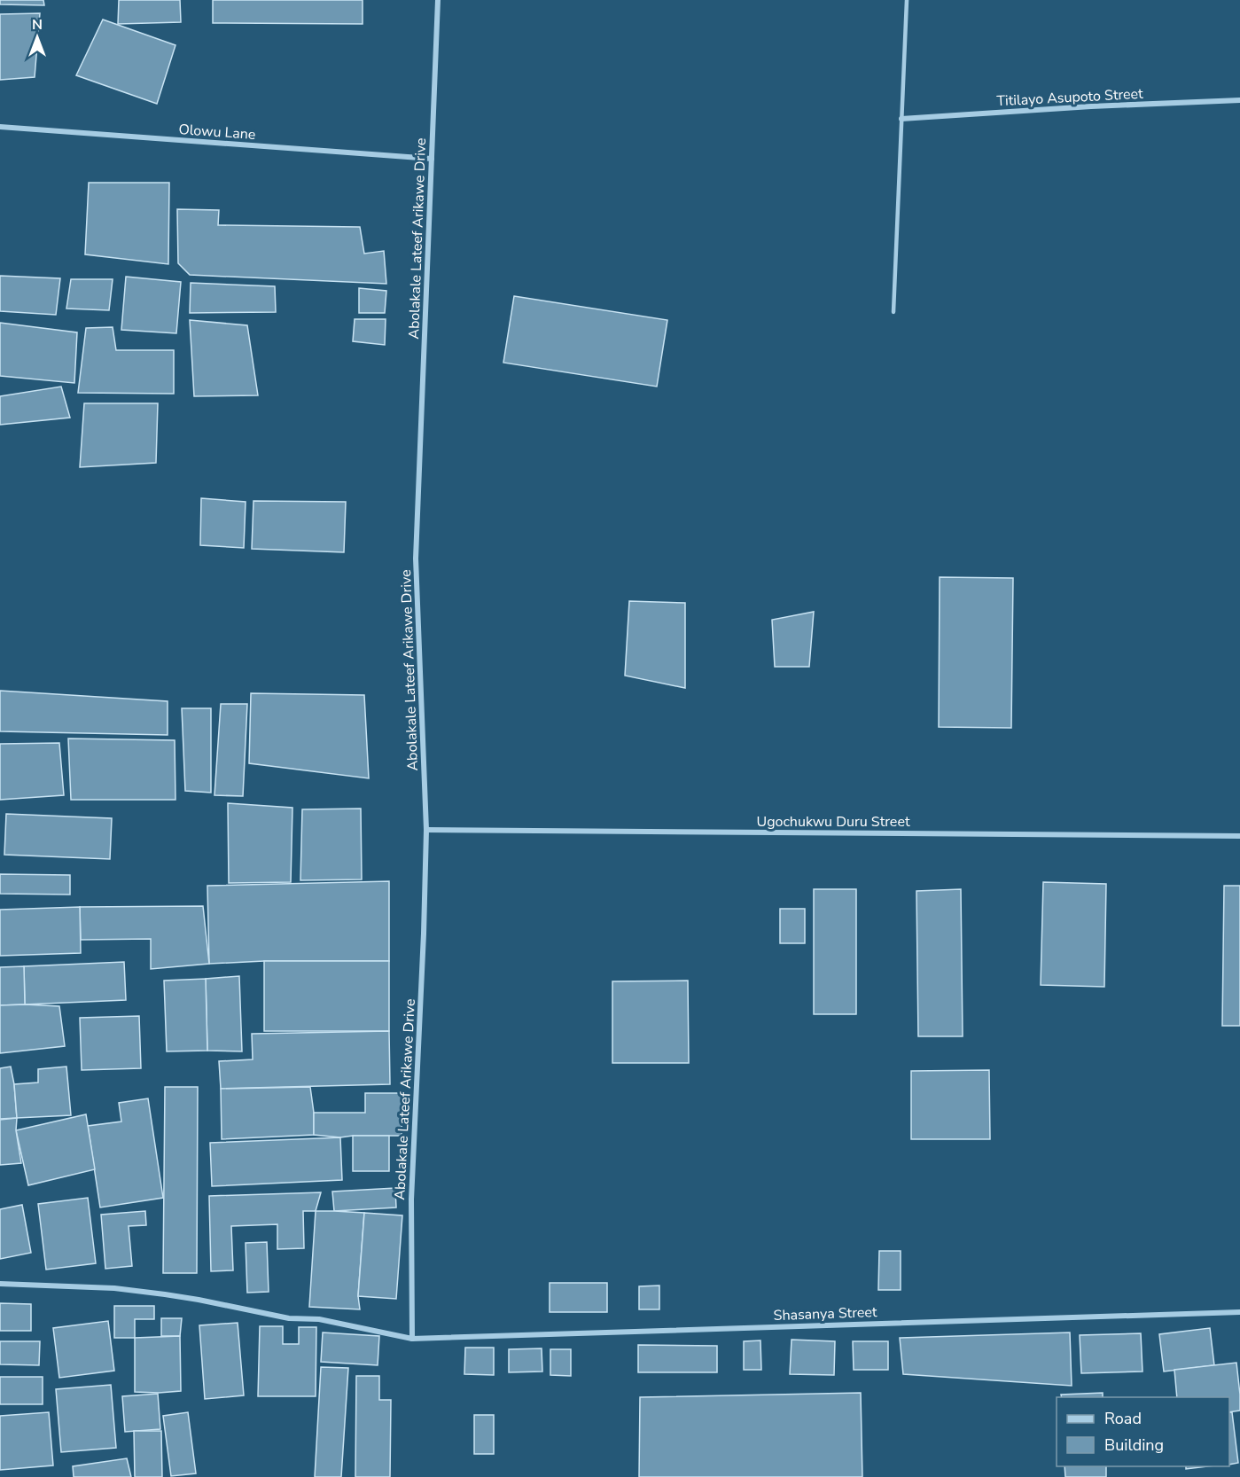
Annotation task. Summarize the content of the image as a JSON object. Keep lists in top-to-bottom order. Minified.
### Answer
{"streets":{"street":["Titilayo Asupoto Street","Olowu Lane","Abolakale Lateef Arikawe Drive","Ugochukwu Duru Street","Shasanya Street"]},"crossings":[["Olowu Lane","Abolakale Lateef Arikawe Drive"],["Abolakale Lateef Arikawe Drive","Ugochukwu Duru Street"],["Abolakale Lateef Arikawe Drive","Shasanya Street"]],"legend":["Road","Building"],"north":"top"}
